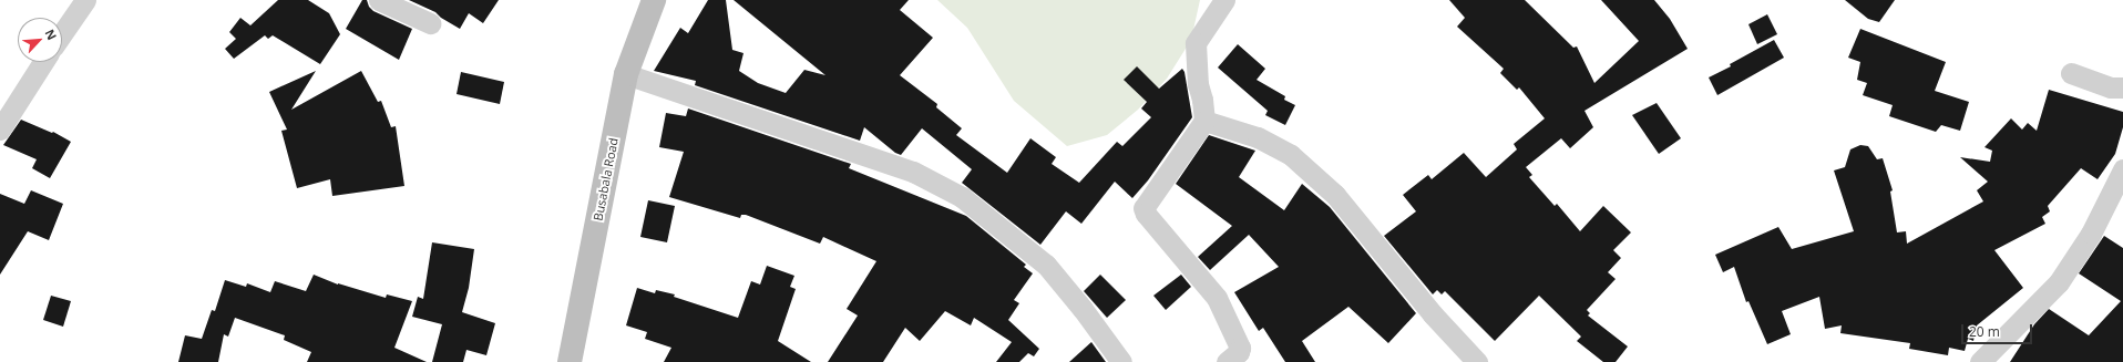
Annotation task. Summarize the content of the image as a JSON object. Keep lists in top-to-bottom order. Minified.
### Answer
{"streets":{"street":["Busabala Road"]},"scale_bar":"20 m","north":"top right"}
